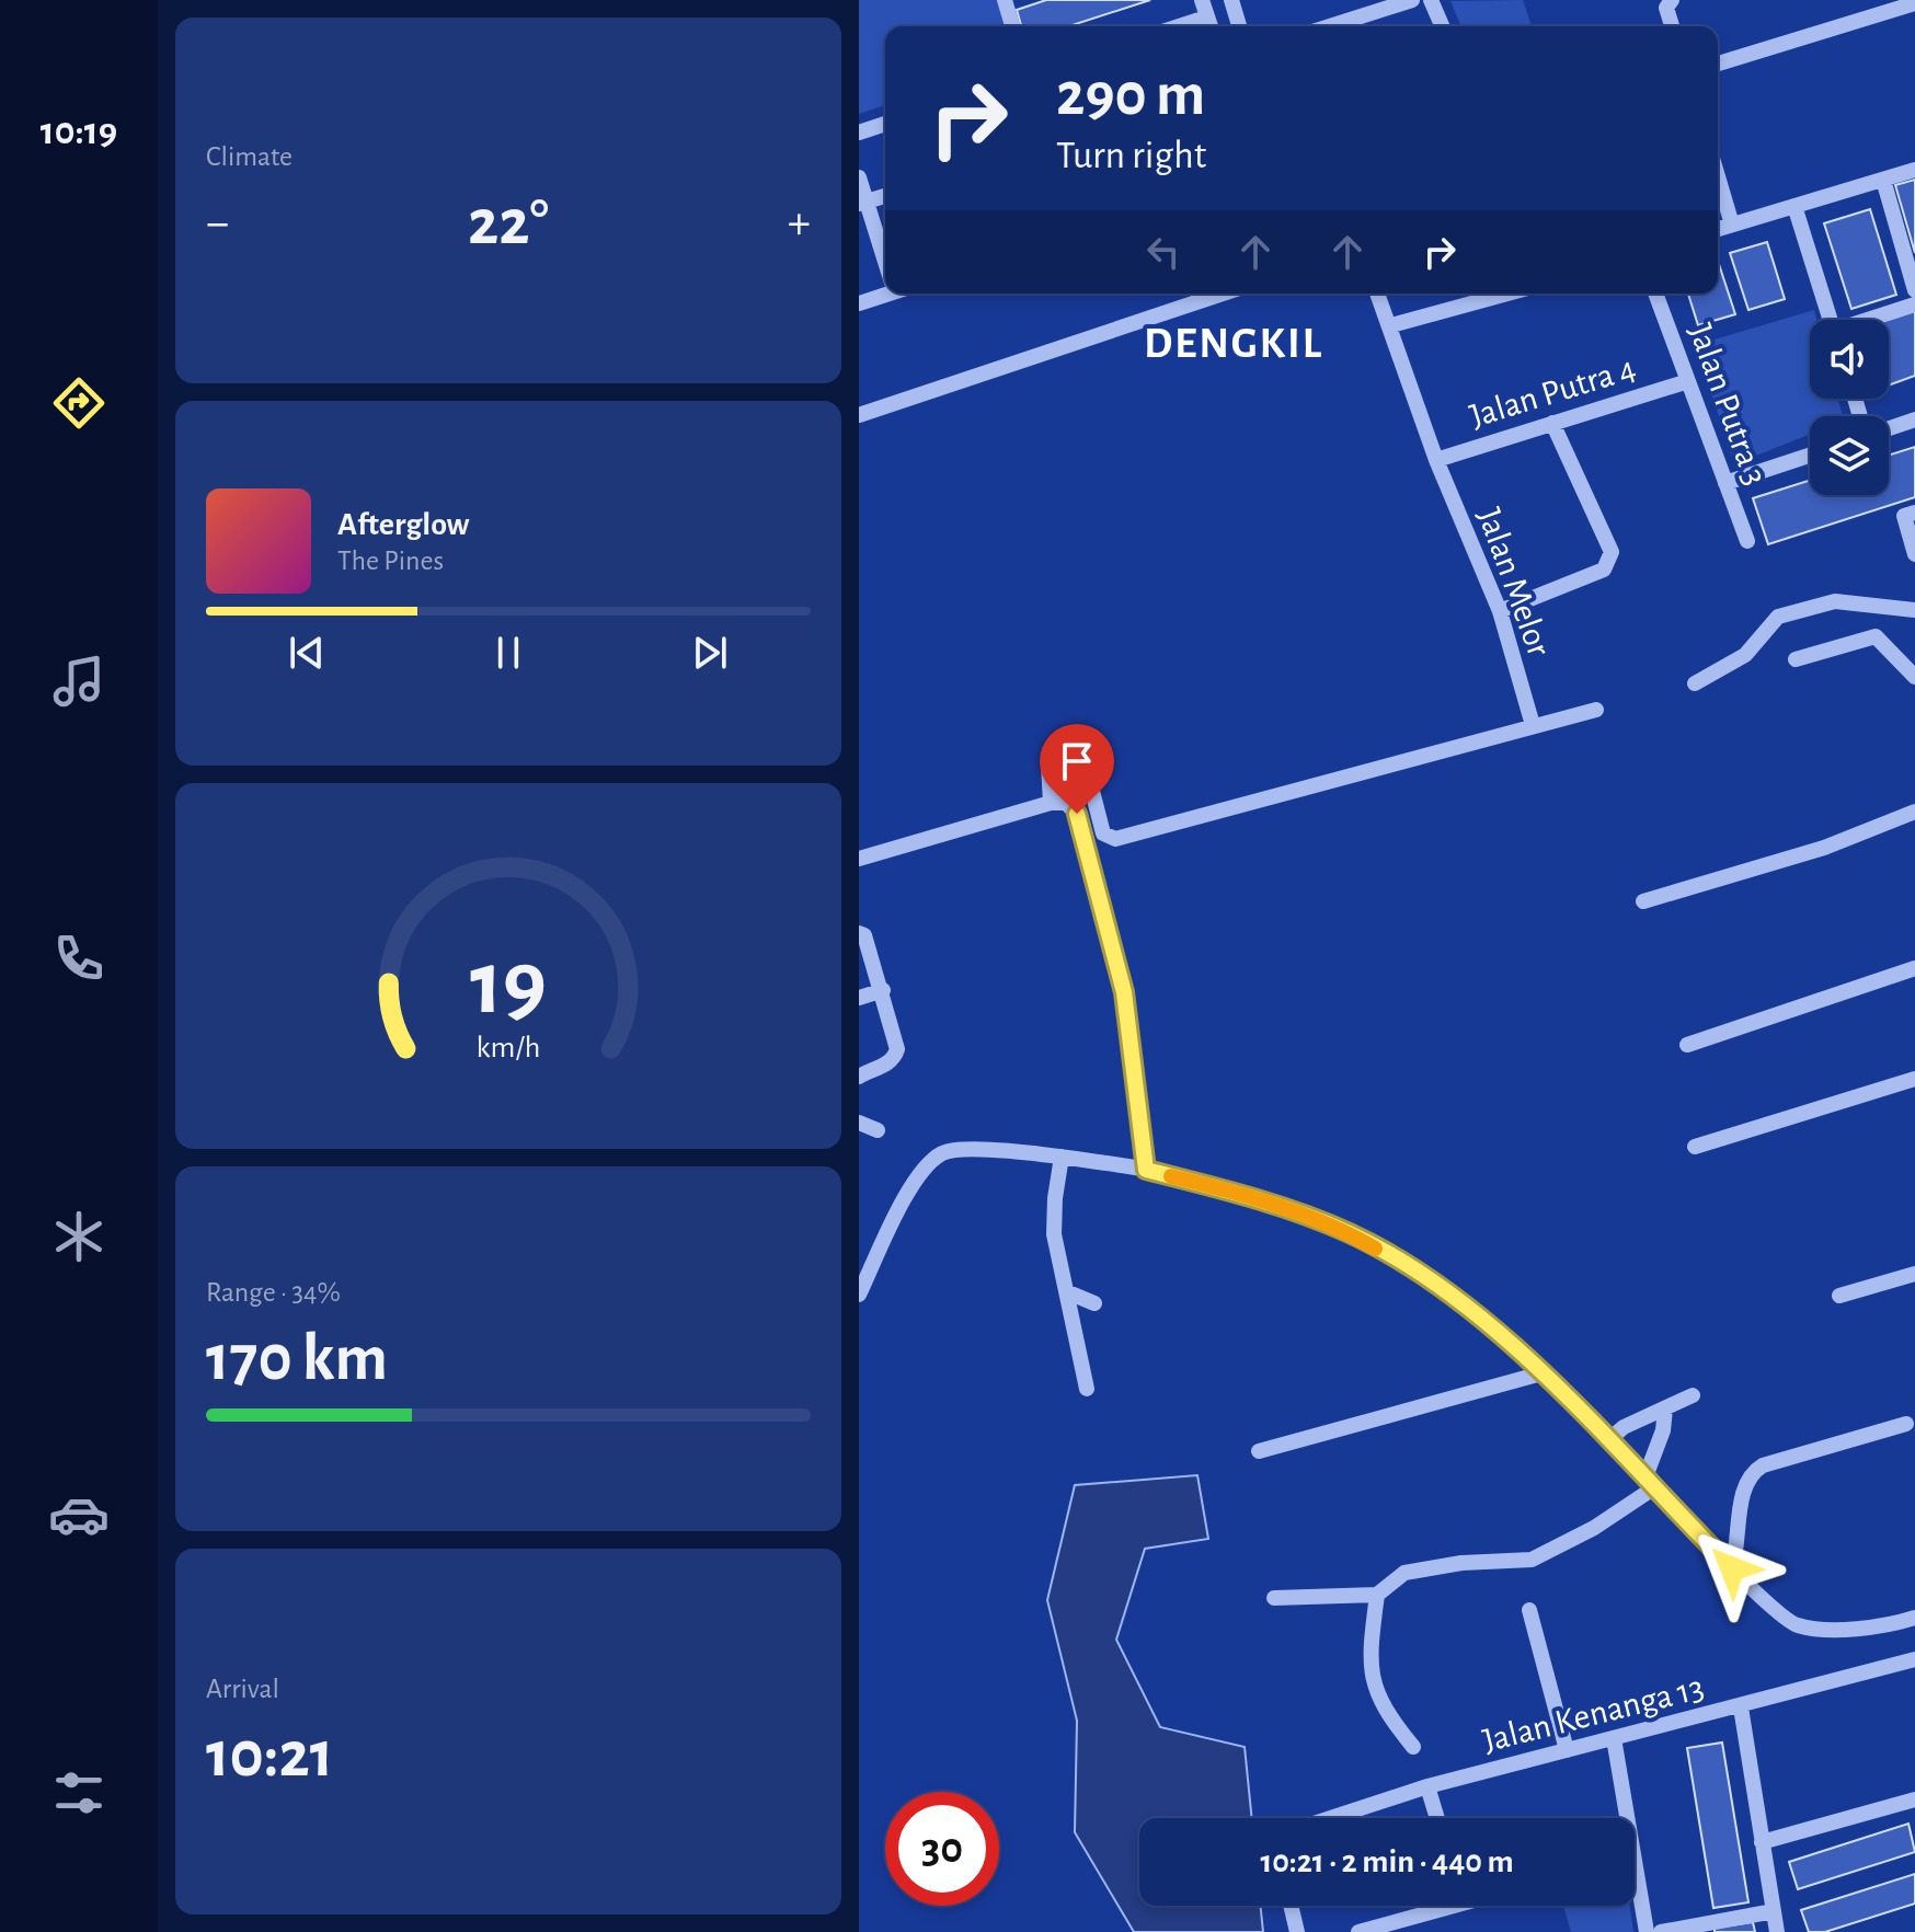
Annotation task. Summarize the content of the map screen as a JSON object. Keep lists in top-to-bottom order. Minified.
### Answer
{"streets":{"street":["Jalan Putra 4","Jalan Putra 3","Jalan Melor","Jalan Kenanga 13"]},"crossings":[["Jalan Putra 4","Jalan Putra 3"],["Jalan Putra 4","Jalan Melor"]],"districts":["DENGKIL"],"page":{"tabs":"10:19","tile":["Climate",["Range · 34%","170 km"],["Arrival","10:21"]],"turn":["290 m","Turn right"],"heat":["−","22°","+"],"song":["Afterglow","The Pines"],"limit":"30","trip":"10:21 · 2 min · 440 m","gauge":["19","km/h"]}}
